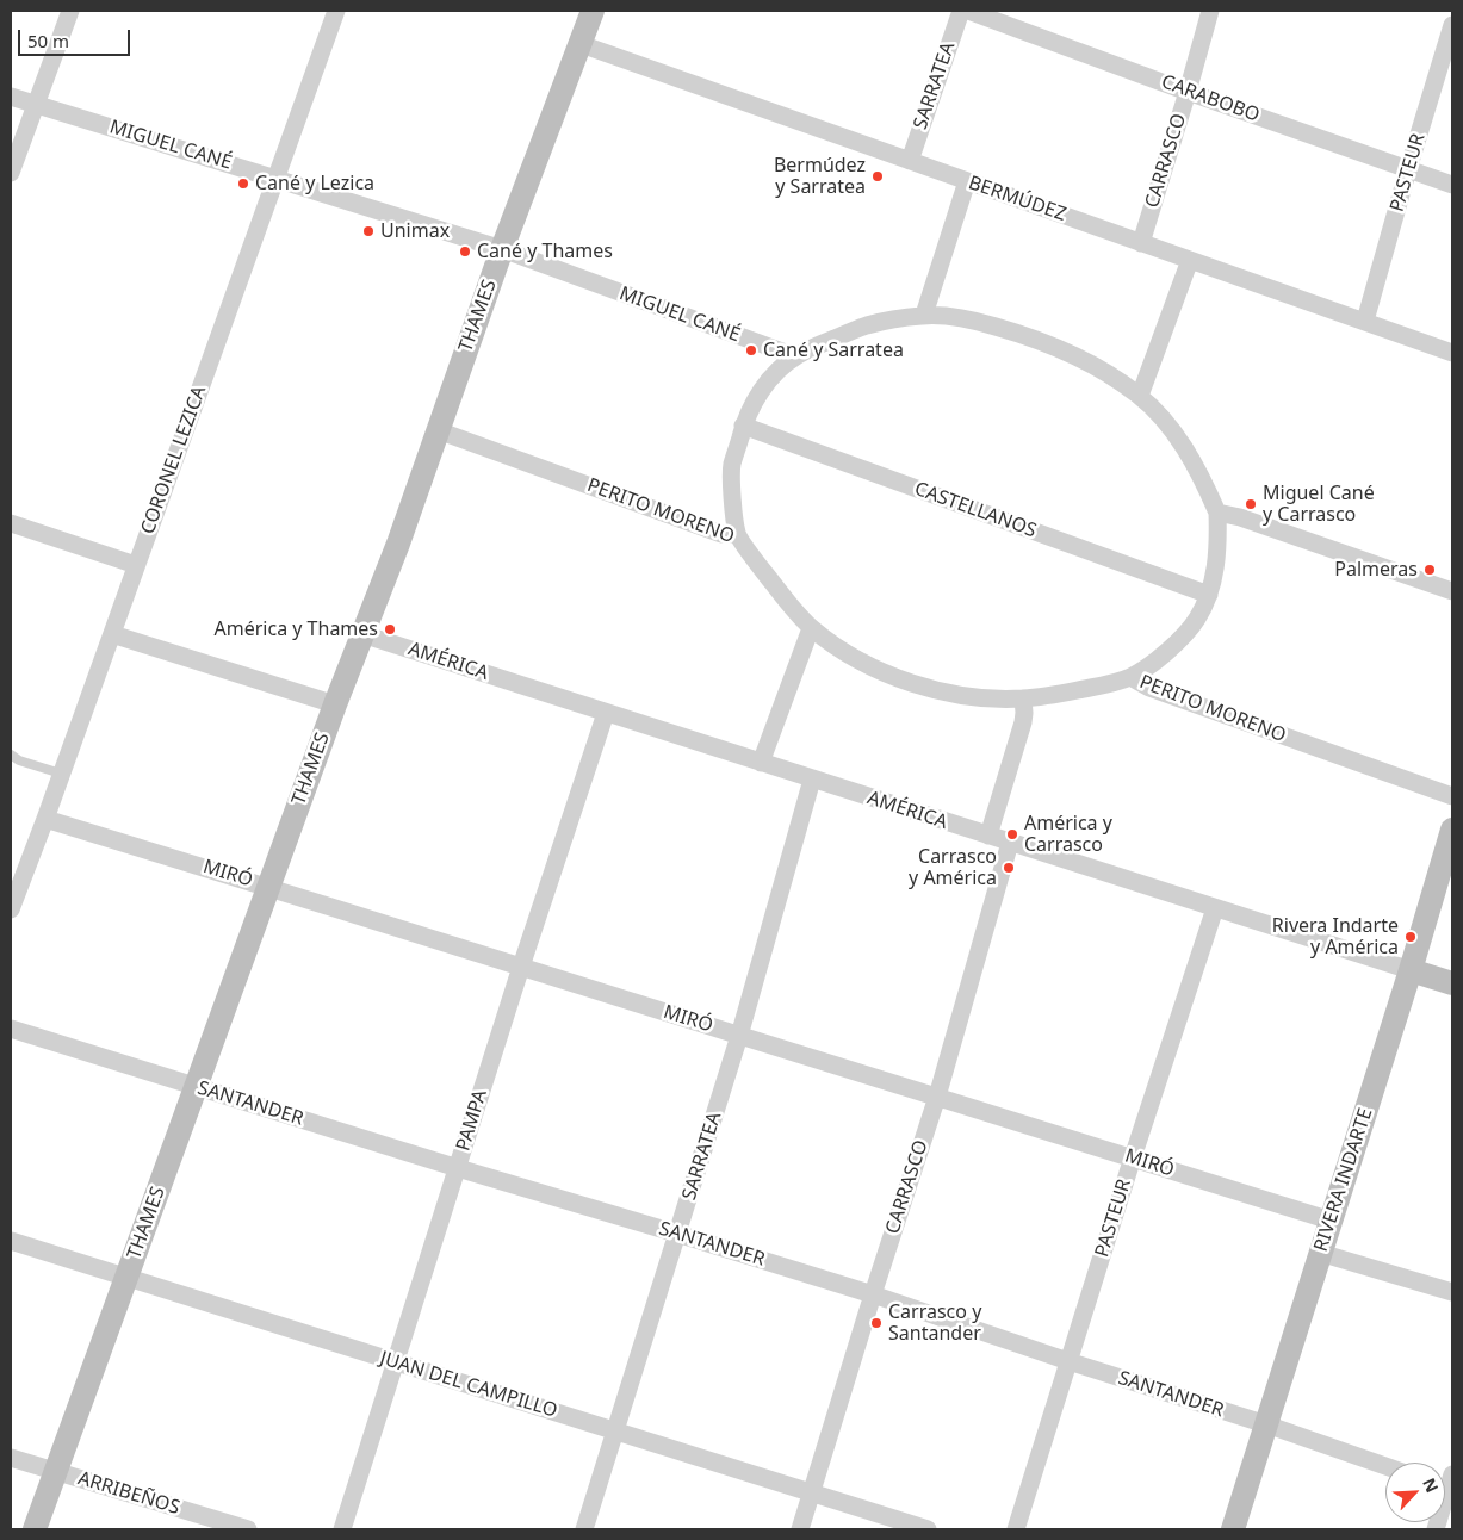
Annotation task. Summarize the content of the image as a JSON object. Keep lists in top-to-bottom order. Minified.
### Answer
{"streets":{"street":["SARRATEA","CARABOBO","MIGUEL CANÉ","CARRASCO","PASTEUR","BERMÚDEZ","THAMES","CORONEL LEZICA","CASTELLANOS","PERITO MORENO","AMÉRICA","MIRÓ","SANTANDER","PAMPA","RIVERA INDARTE","JUAN DEL CAMPILLO","ARRIBEÑOS"]},"crossings":[["SARRATEA","BERMÚDEZ"],["SARRATEA","AMÉRICA"],["SARRATEA","MIRÓ"],["SARRATEA","SANTANDER"],["SARRATEA","JUAN DEL CAMPILLO"],["CARABOBO","CARRASCO"],["CARABOBO","PASTEUR"],["MIGUEL CANÉ","THAMES"],["MIGUEL CANÉ","CORONEL LEZICA"],["CARRASCO","BERMÚDEZ"],["CARRASCO","AMÉRICA"],["CARRASCO","MIRÓ"],["CARRASCO","SANTANDER"],["CARRASCO","JUAN DEL CAMPILLO"],["PASTEUR","BERMÚDEZ"],["PASTEUR","AMÉRICA"],["PASTEUR","MIRÓ"],["PASTEUR","SANTANDER"],["BERMÚDEZ","THAMES"],["THAMES","PERITO MORENO"],["THAMES","AMÉRICA"],["THAMES","MIRÓ"],["THAMES","SANTANDER"],["THAMES","JUAN DEL CAMPILLO"],["THAMES","ARRIBEÑOS"],["CORONEL LEZICA","MIRÓ"],["AMÉRICA","PAMPA"],["AMÉRICA","RIVERA INDARTE"],["MIRÓ","PAMPA"],["MIRÓ","RIVERA INDARTE"],["SANTANDER","PAMPA"],["SANTANDER","RIVERA INDARTE"],["PAMPA","JUAN DEL CAMPILLO"]],"places":["Bermúdez y Sarratea","Cané y Lezica","Unimax","Cané y Thames","Cané y Sarratea","Miguel Cané y Carrasco","Palmeras","América y Thames","América y Carrasco","Carrasco y América","Rivera Indarte y América","Carrasco y Santander"],"scale_bar":"50 m","north":"top right"}
